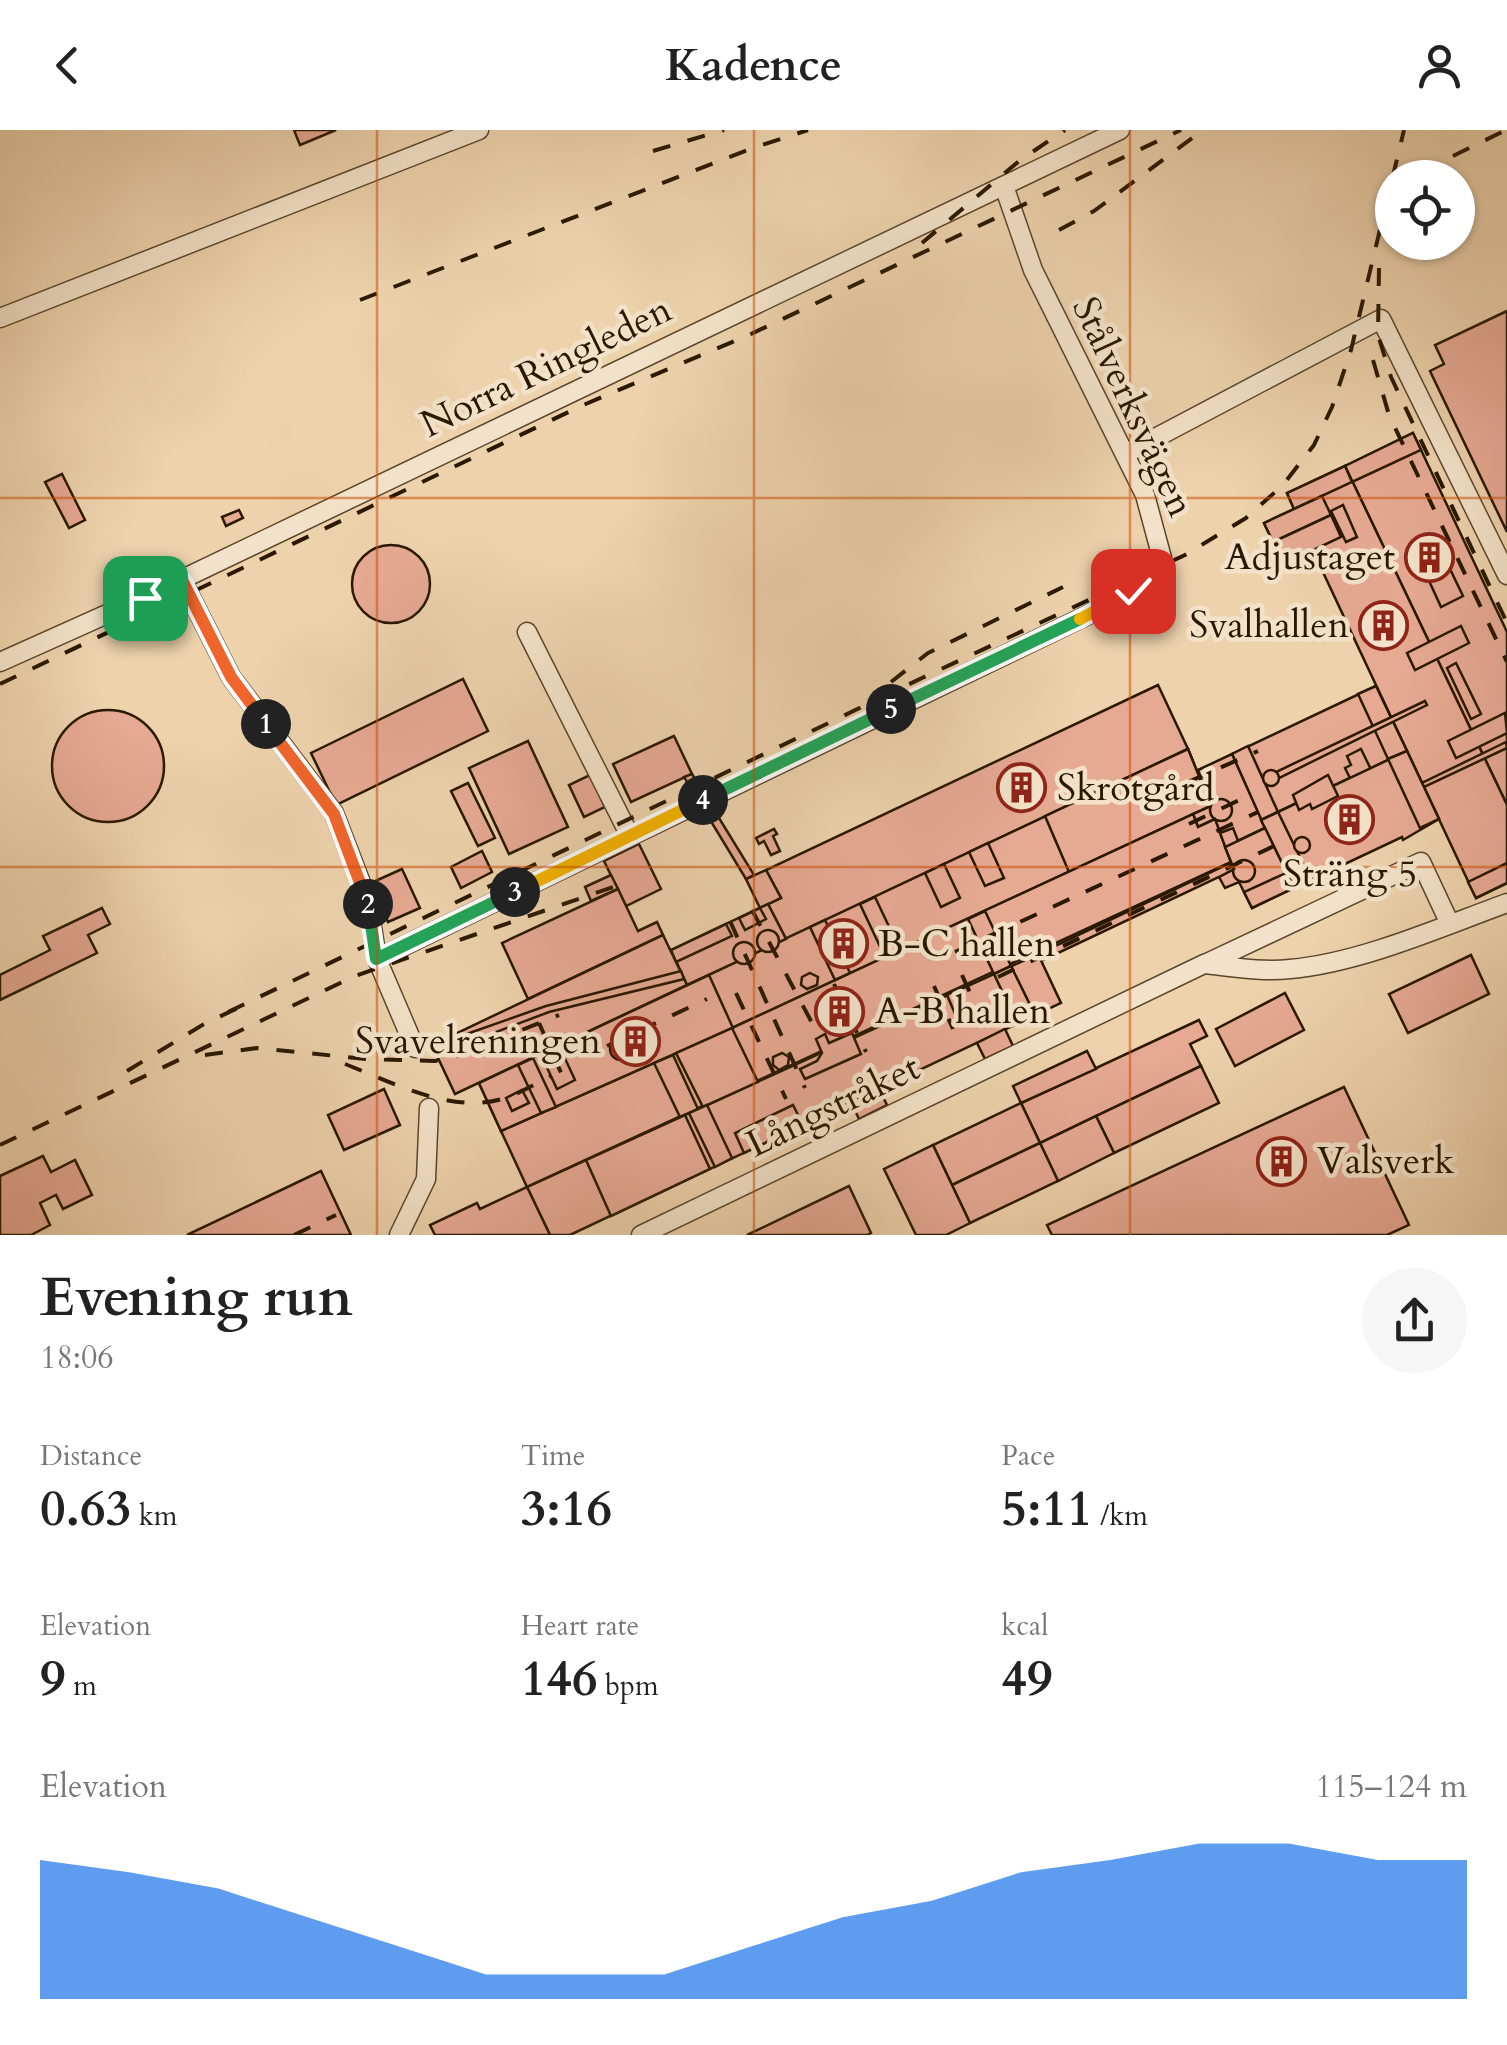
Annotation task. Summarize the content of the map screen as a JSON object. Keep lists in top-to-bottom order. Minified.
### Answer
{"streets":{"street":["Norra Ringleden","Stålverksvägen","Långstråket"]},"crossings":[["Norra Ringleden","Stålverksvägen"]],"places":{"building":["Adjustaget","Svalhallen","Skrotgård","Sträng 5","B-C hallen","A-B hallen","Svavelreningen","Valsverk"]},"page":{"header":"Kadence","pins":["5","1","4","3","2"],"heading":["Evening run","18:06"],"stats":[["Distance","0.63 km"],["Time","3:16"],["Pace","5:11 /km"],["Elevation","9 m"],["Heart rate","146 bpm"],["kcal","49"]],"chart":["Elevation","115–124 m"]}}
